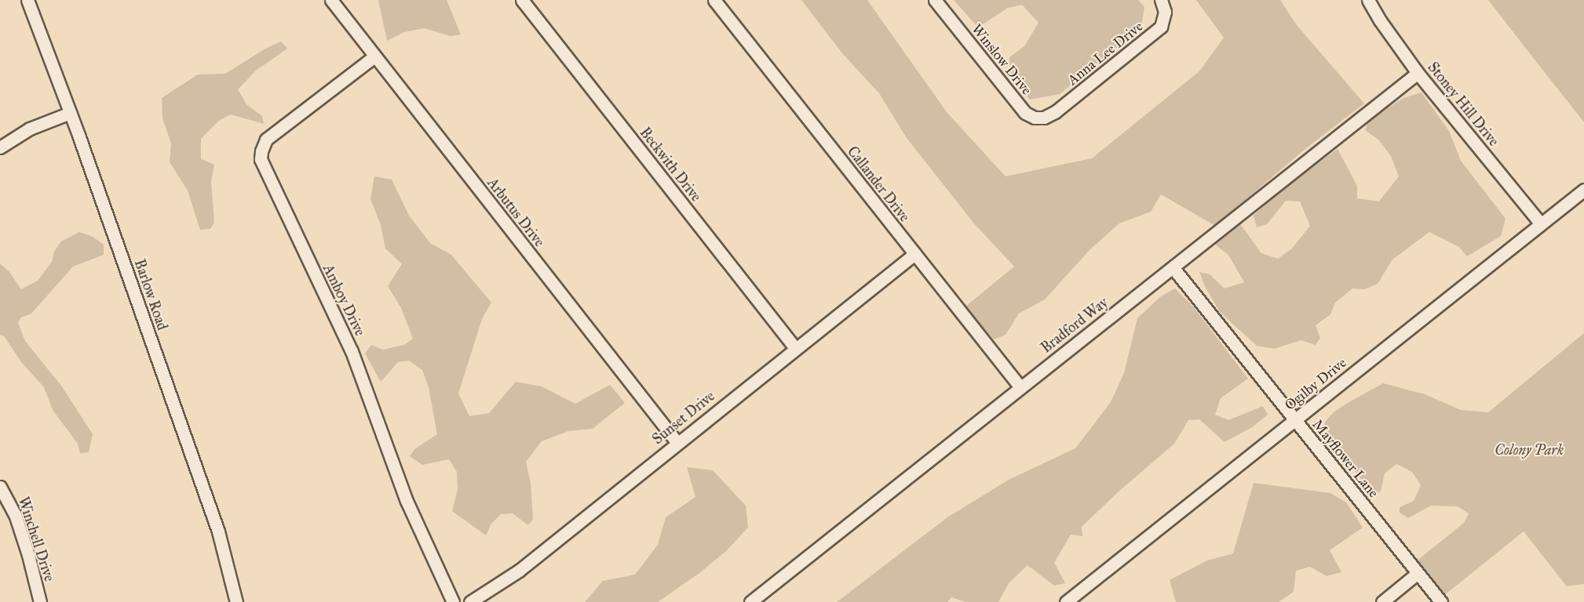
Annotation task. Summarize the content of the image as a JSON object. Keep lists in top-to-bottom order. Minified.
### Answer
{"streets":{"street":["Anna Lee Drive","Winslow Drive","Stoney Hill Drive","Beckwith Drive","Callander Drive","Arbutus Drive","Barlow Road","Amboy Drive","Bradford Way","Ogilby Drive","Sunset Drive","Mayflower Lane","Winchell Drive"]},"crossings":[["Anna Lee Drive","Winslow Drive"],["Stoney Hill Drive","Bradford Way"],["Stoney Hill Drive","Ogilby Drive"],["Beckwith Drive","Sunset Drive"],["Callander Drive","Bradford Way"],["Callander Drive","Sunset Drive"],["Arbutus Drive","Amboy Drive"],["Arbutus Drive","Sunset Drive"],["Bradford Way","Mayflower Lane"],["Ogilby Drive","Mayflower Lane"]],"parks":["Colony Park"]}
